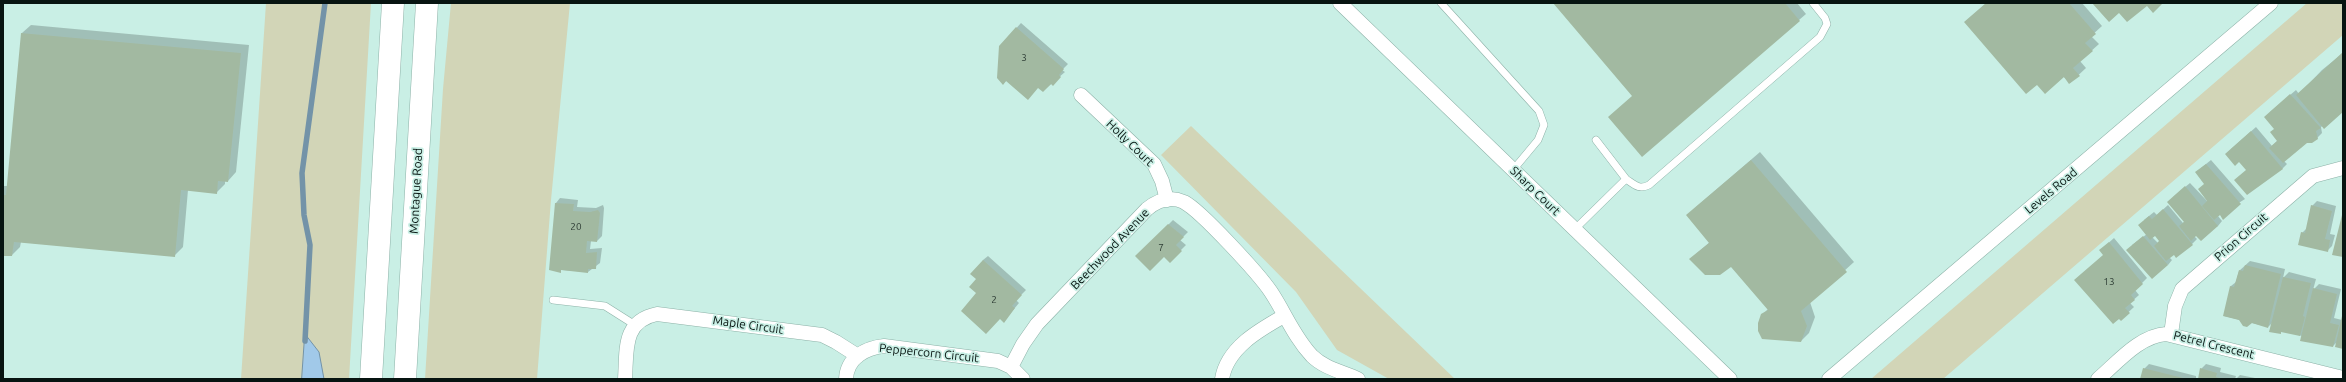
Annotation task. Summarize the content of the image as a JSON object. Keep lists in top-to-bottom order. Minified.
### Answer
{"streets":{"main road":["Montague Road"],"street":["Holly Court","Sharp Court","Levels Road","Prion Circuit","Beechwood Avenue","Maple Circuit","Petrel Crescent","Peppercorn Circuit"]},"crossings":[["Holly Court","Beechwood Avenue"],["Prion Circuit","Petrel Crescent"],["Beechwood Avenue","Peppercorn Circuit"],["Maple Circuit","Peppercorn Circuit"]],"house_numbers":["3","20","7","13","2"]}
